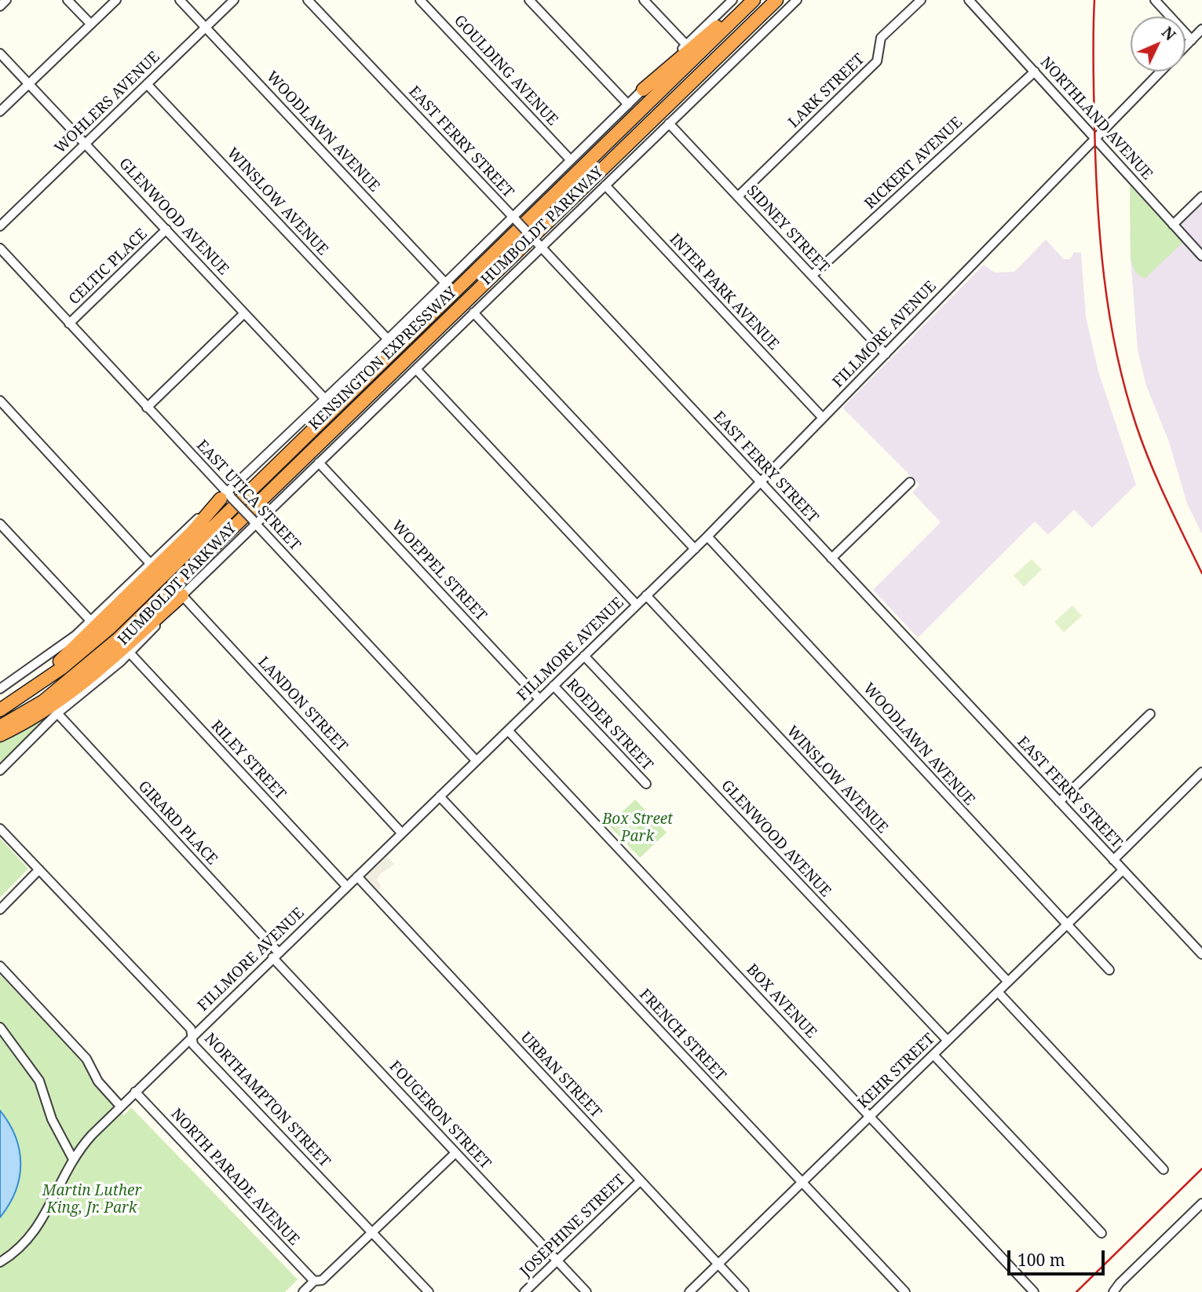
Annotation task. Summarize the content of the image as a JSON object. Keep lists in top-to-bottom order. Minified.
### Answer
{"streets":{"highway":["KENSINGTON EXPRESSWAY"],"street":["GOULDING AVENUE","LARK STREET","WOHLERS AVENUE","NORTHLAND AVENUE","WOODLAWN AVENUE","EAST FERRY STREET","RICKERT AVENUE","WINSLOW AVENUE","GLENWOOD AVENUE","HUMBOLDT PARKWAY","SIDNEY STREET","CELTIC PLACE","INTER PARK AVENUE","FILLMORE AVENUE","EAST UTICA STREET","WOEPPEL STREET","LANDON STREET","ROEDER STREET","RILEY STREET","GIRARD PLACE","BOX AVENUE","FRENCH STREET","KEHR STREET","URBAN STREET","NORTHAMPTON STREET","FOUGERON STREET","NORTH PARADE AVENUE","JOSEPHINE STREET"]},"crossings":[["GOULDING AVENUE","HUMBOLDT PARKWAY"],["LARK STREET","SIDNEY STREET"],["WOHLERS AVENUE","WOODLAWN AVENUE"],["WOHLERS AVENUE","WINSLOW AVENUE"],["WOHLERS AVENUE","GLENWOOD AVENUE"],["NORTHLAND AVENUE","RICKERT AVENUE"],["NORTHLAND AVENUE","FILLMORE AVENUE"],["WOODLAWN AVENUE","HUMBOLDT PARKWAY"],["WOODLAWN AVENUE","FILLMORE AVENUE"],["WOODLAWN AVENUE","KEHR STREET"],["EAST FERRY STREET","HUMBOLDT PARKWAY"],["EAST FERRY STREET","FILLMORE AVENUE"],["EAST FERRY STREET","KEHR STREET"],["RICKERT AVENUE","SIDNEY STREET"],["WINSLOW AVENUE","HUMBOLDT PARKWAY"],["WINSLOW AVENUE","FILLMORE AVENUE"],["WINSLOW AVENUE","KEHR STREET"],["GLENWOOD AVENUE","HUMBOLDT PARKWAY"],["GLENWOOD AVENUE","CELTIC PLACE"],["GLENWOOD AVENUE","FILLMORE AVENUE"],["GLENWOOD AVENUE","KEHR STREET"],["HUMBOLDT PARKWAY","SIDNEY STREET"],["HUMBOLDT PARKWAY","INTER PARK AVENUE"],["HUMBOLDT PARKWAY","EAST UTICA STREET"],["HUMBOLDT PARKWAY","WOEPPEL STREET"],["HUMBOLDT PARKWAY","LANDON STREET"],["HUMBOLDT PARKWAY","RILEY STREET"],["HUMBOLDT PARKWAY","GIRARD PLACE"],["SIDNEY STREET","FILLMORE AVENUE"],["CELTIC PLACE","EAST UTICA STREET"],["INTER PARK AVENUE","FILLMORE AVENUE"],["FILLMORE AVENUE","EAST UTICA STREET"],["FILLMORE AVENUE","WOEPPEL STREET"],["FILLMORE AVENUE","LANDON STREET"],["FILLMORE AVENUE","ROEDER STREET"],["FILLMORE AVENUE","RILEY STREET"],["FILLMORE AVENUE","GIRARD PLACE"],["FILLMORE AVENUE","BOX AVENUE"],["FILLMORE AVENUE","FRENCH STREET"],["FILLMORE AVENUE","URBAN STREET"],["FILLMORE AVENUE","NORTHAMPTON STREET"],["FILLMORE AVENUE","FOUGERON STREET"],["FILLMORE AVENUE","NORTH PARADE AVENUE"],["GIRARD PLACE","FOUGERON STREET"],["BOX AVENUE","KEHR STREET"],["FRENCH STREET","KEHR STREET"],["KEHR STREET","URBAN STREET"],["URBAN STREET","JOSEPHINE STREET"],["FOUGERON STREET","JOSEPHINE STREET"]],"parks":["Box Street Park","Martin Luther King, Jr. Park"],"scale_bar":"100 m","north":"top right"}
